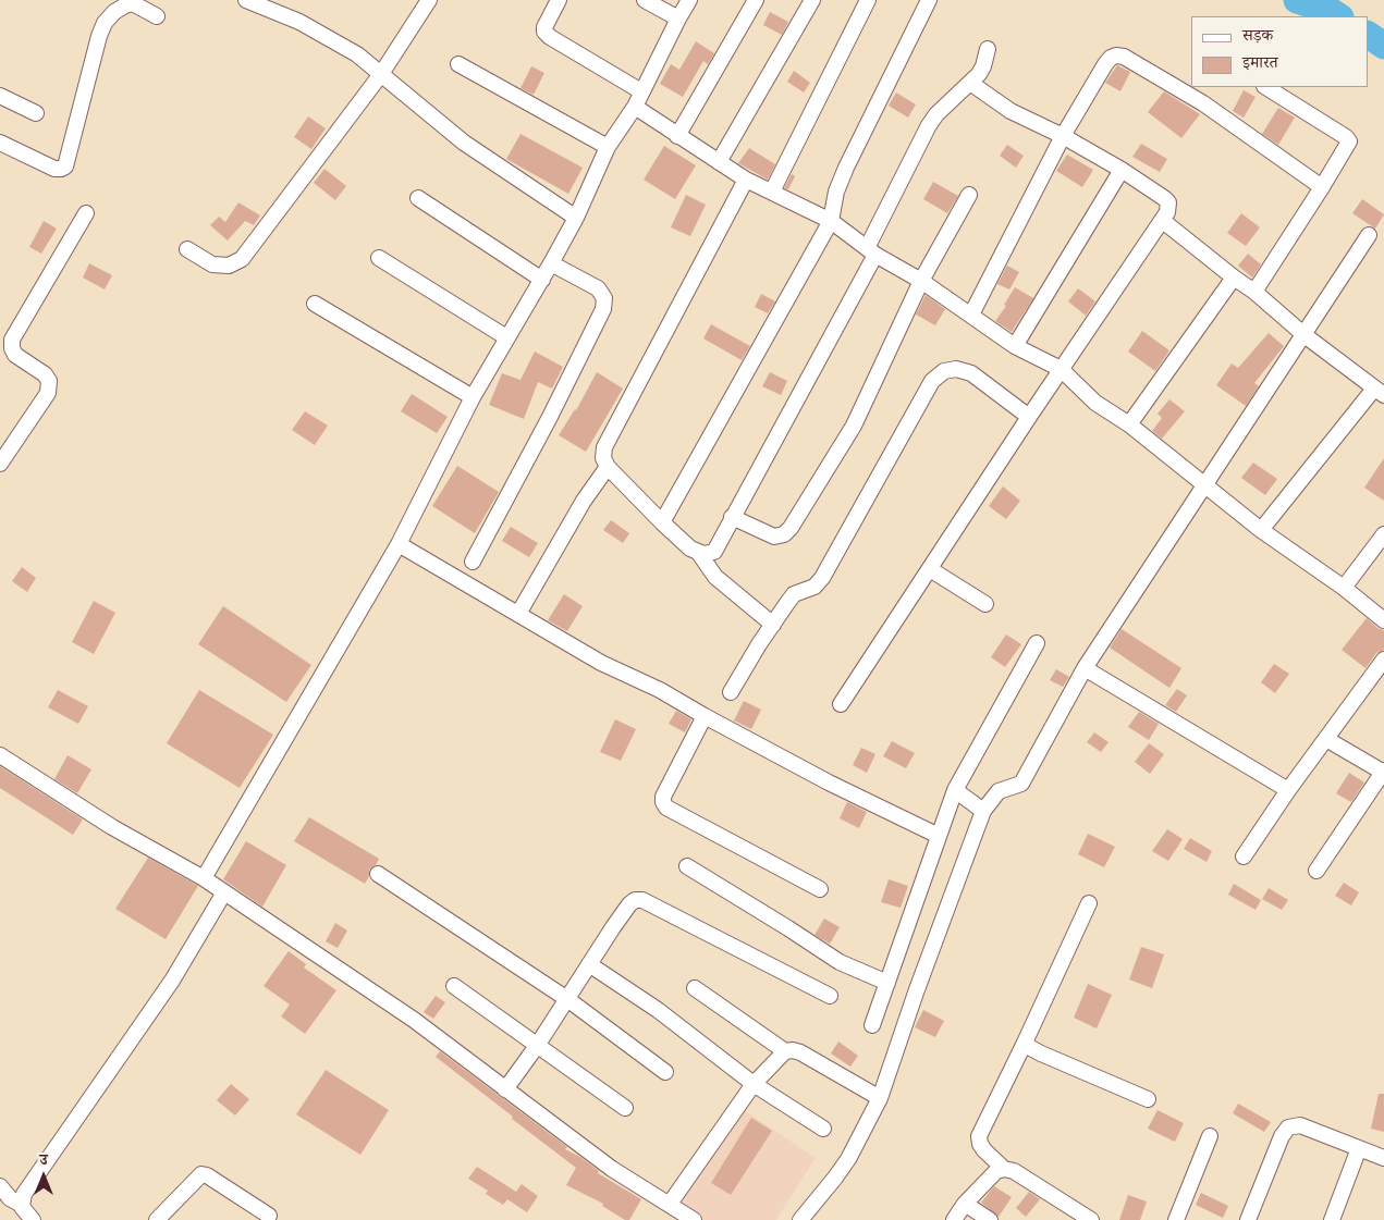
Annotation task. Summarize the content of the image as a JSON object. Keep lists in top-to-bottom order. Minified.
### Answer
{"legend":["सड़क","इमारत"],"north":"top"}
